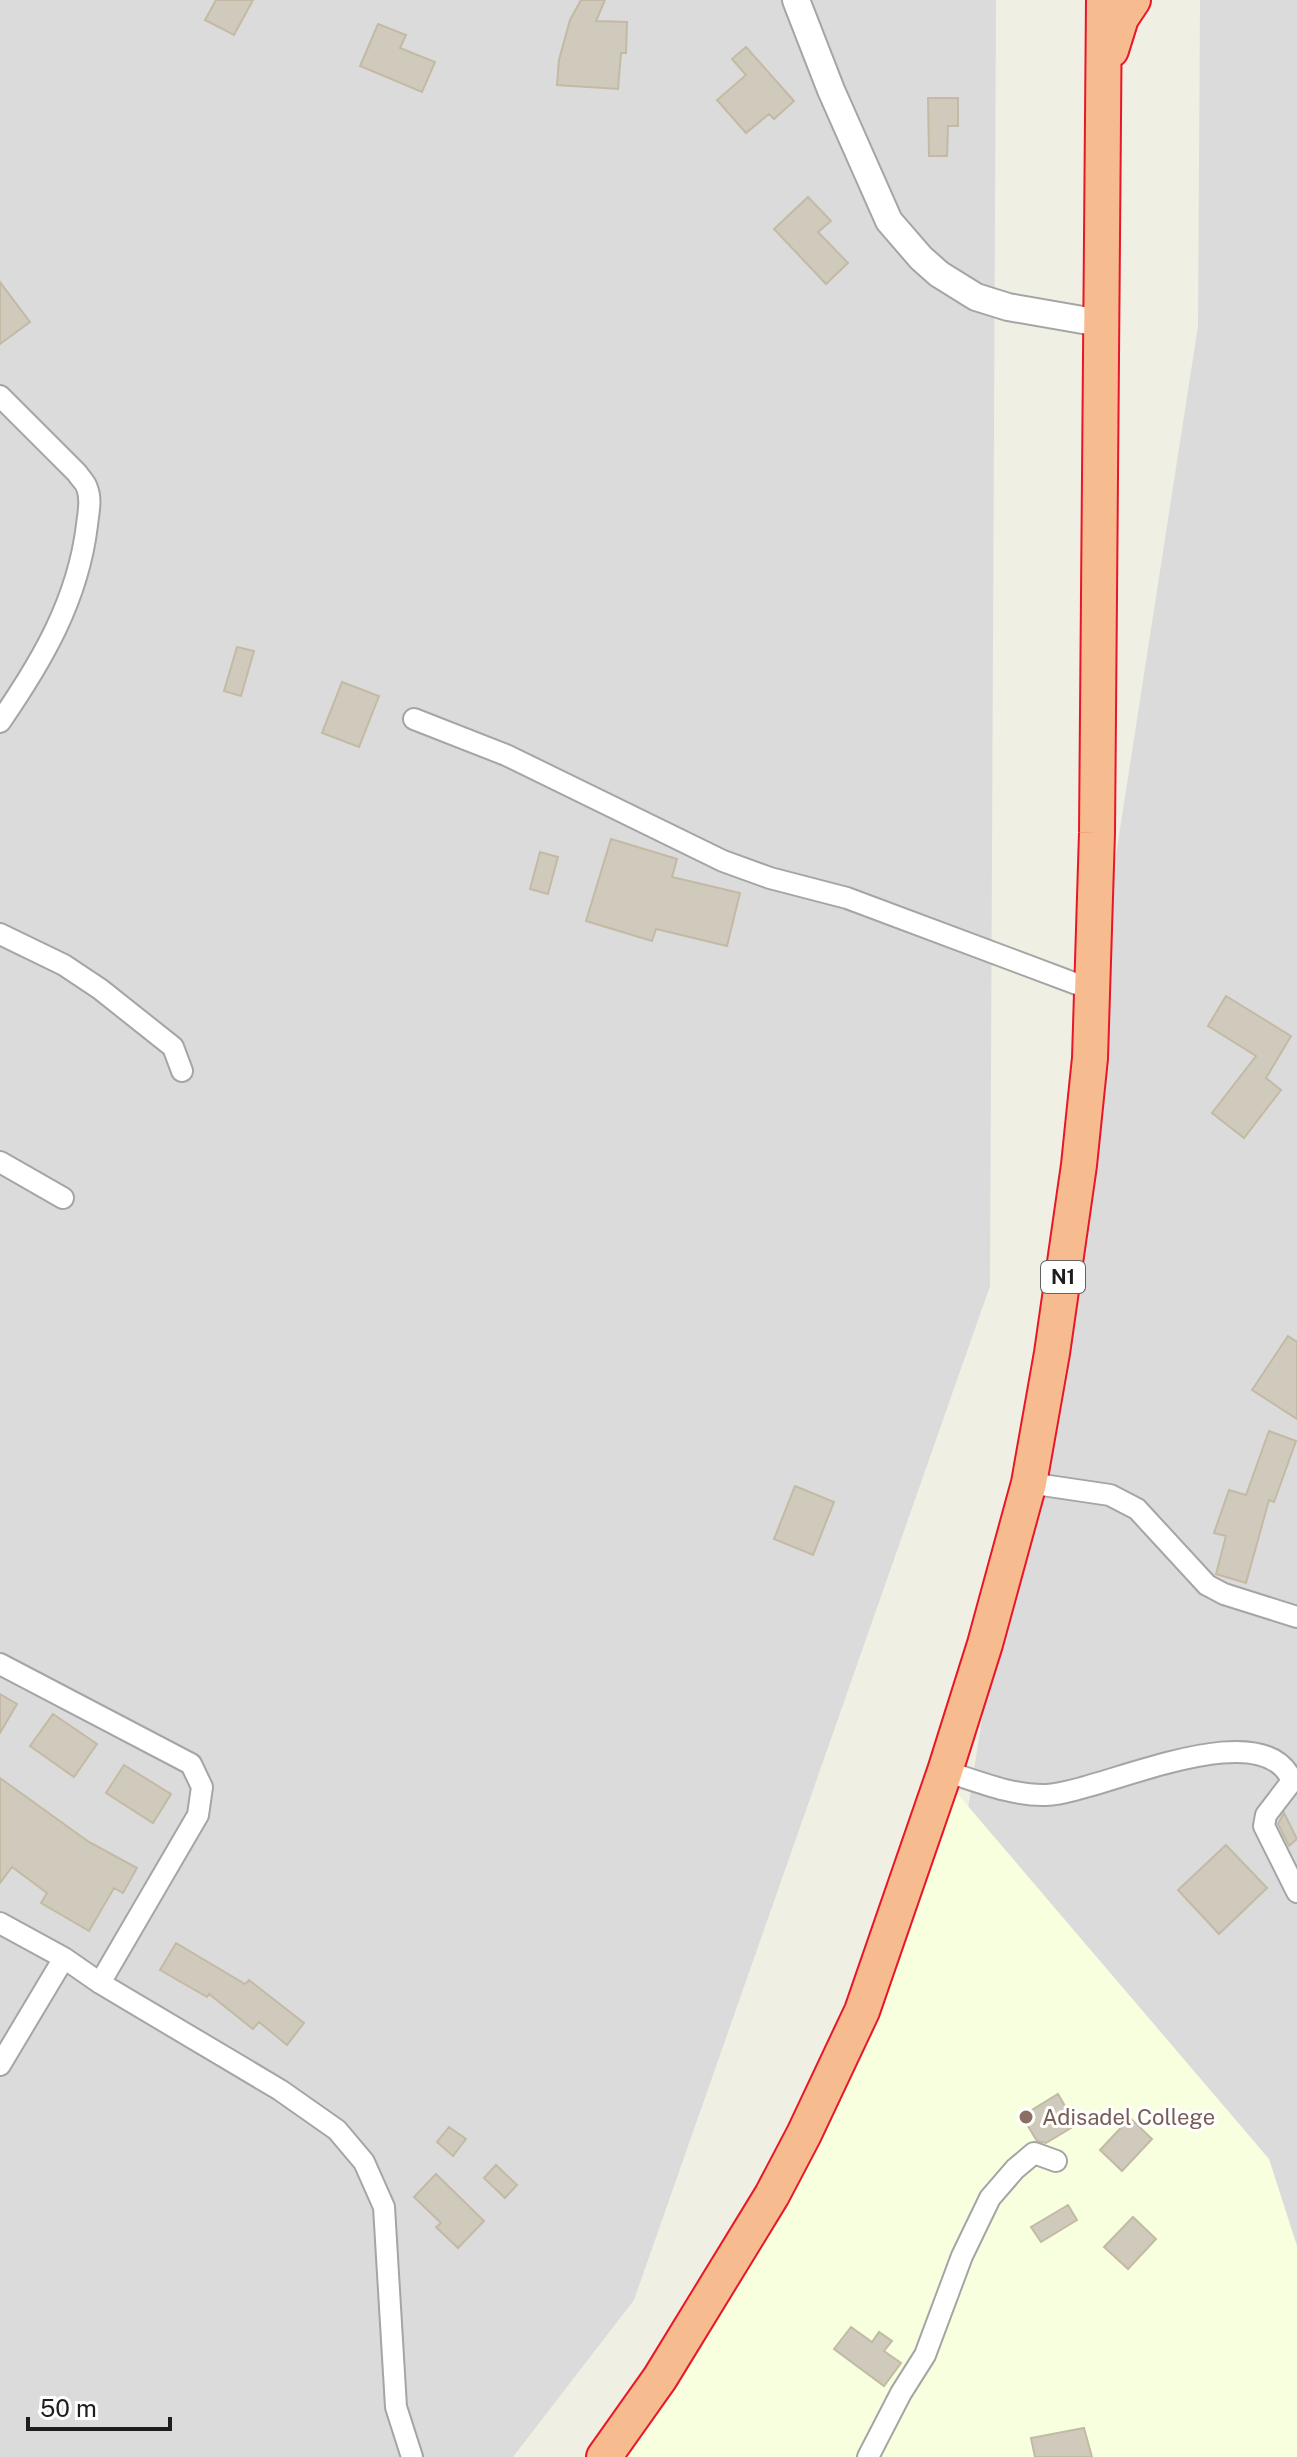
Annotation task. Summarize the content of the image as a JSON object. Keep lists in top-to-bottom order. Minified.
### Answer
{"streets":{"highway":["N1"]},"places":["Adisadel College"],"scale_bar":"50 m"}
